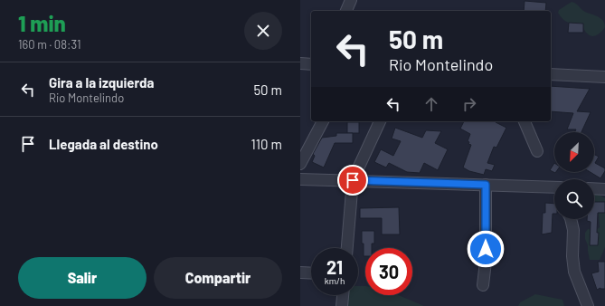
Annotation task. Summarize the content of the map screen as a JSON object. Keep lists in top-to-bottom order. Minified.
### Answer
{"north":"bottom left","page":{"heading":["1 min","160 m · 08:31"],"turn":["50 m","Rio Montelindo"],"list":[{"name":"Gira a la izquierda","note":"Rio Montelindo","value":"50 m"},{"name":"Llegada al destino","value":"110 m"}],"speed":"21 km/h","limit":"30","buttons":["Salir","Compartir"]}}
